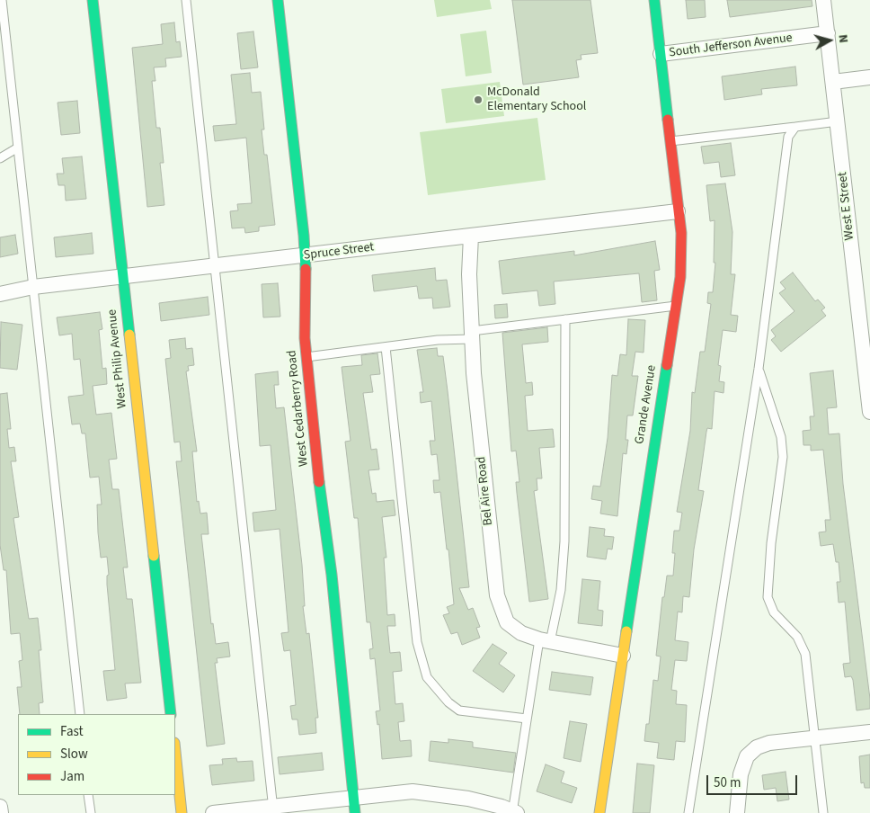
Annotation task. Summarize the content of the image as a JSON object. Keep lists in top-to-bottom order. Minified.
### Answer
{"streets":{"street":["South Jefferson Avenue","West E Street","Spruce Street","West Philip Avenue","Grande Avenue","West Cedarberry Road","Bel Aire Road"]},"crossings":[["South Jefferson Avenue","West E Street"],["South Jefferson Avenue","Grande Avenue"],["Spruce Street","West Philip Avenue"],["Spruce Street","Grande Avenue"],["Spruce Street","West Cedarberry Road"],["Spruce Street","Bel Aire Road"],["Grande Avenue","Bel Aire Road"]],"places":["McDonald Elementary School"],"legend":["Fast","Slow","Jam"],"scale_bar":"50 m","north":"right"}
